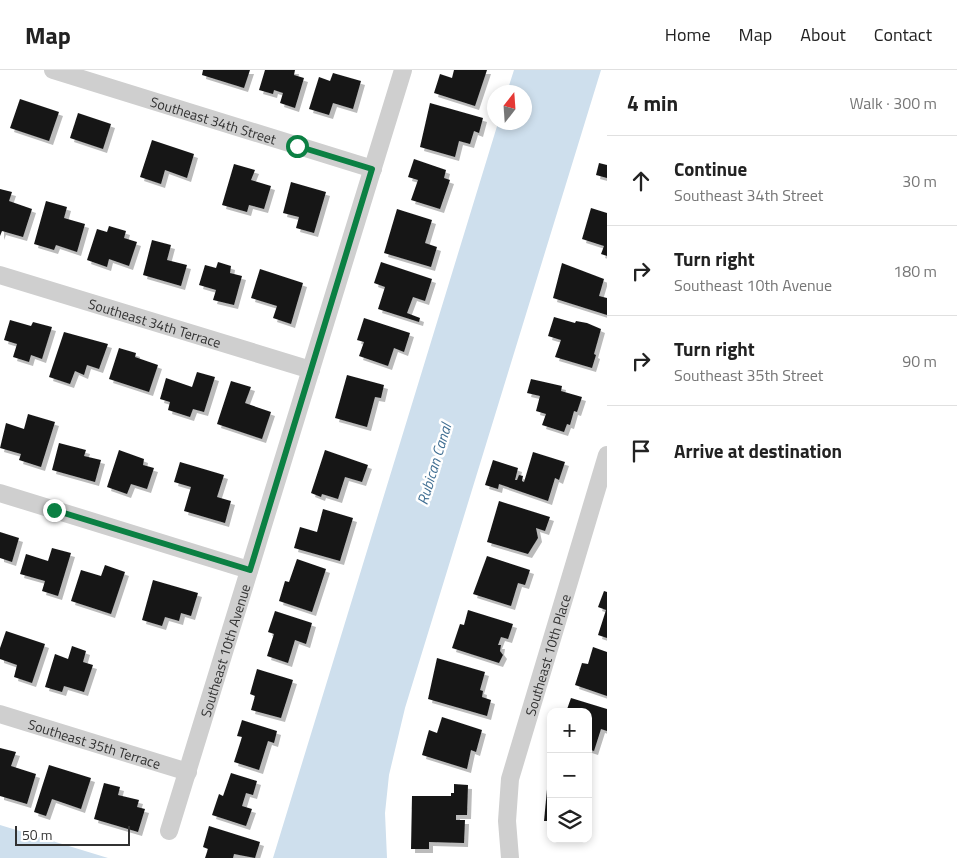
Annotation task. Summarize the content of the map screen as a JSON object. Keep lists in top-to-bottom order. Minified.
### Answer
{"streets":{"street":["Southeast 34th Street","Southeast 34th Terrace","Southeast 10th Avenue","Southeast 10th Place","Southeast 35th Terrace"]},"crossings":[["Southeast 34th Street","Southeast 10th Avenue"],["Southeast 34th Terrace","Southeast 10th Avenue"],["Southeast 10th Avenue","Southeast 35th Terrace"]],"water":["Rubican Canal"],"scale_bar":"50 m","north":"top","page":{"header":"Map","nav":["Home","Map","About","Contact"],"heading":["4 min","Walk · 300 m"],"list":[["Continue","Southeast 34th Street","30 m"],["Turn right","Southeast 10th Avenue","180 m"],["Turn right","Southeast 35th Street","90 m"],"Arrive at destination"],"map_buttons":["+","−"],"scale":"50 m"}}
